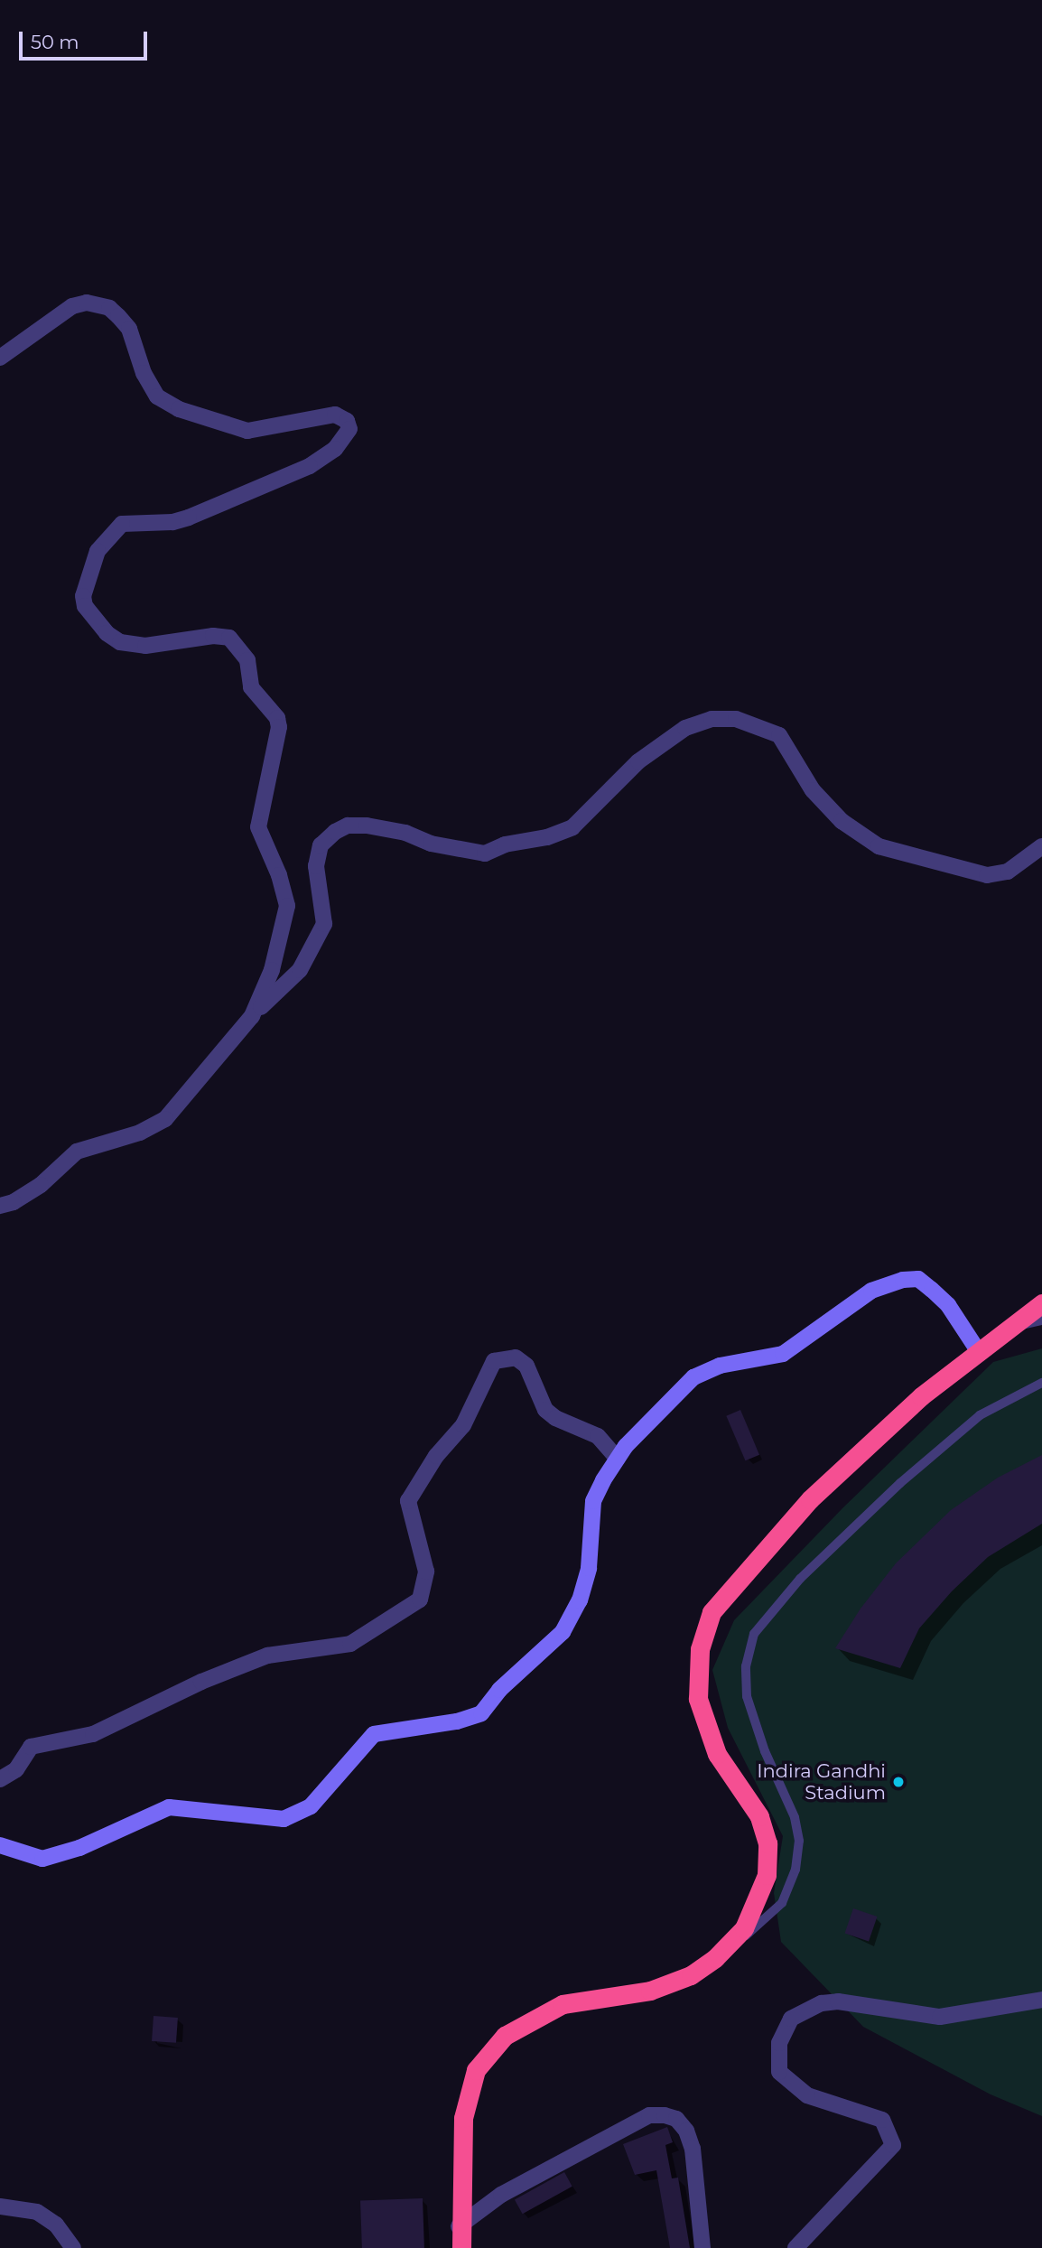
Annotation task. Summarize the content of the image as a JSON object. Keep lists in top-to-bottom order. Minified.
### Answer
{"places":["Indira Gandhi Stadium"],"scale_bar":"50 m"}
